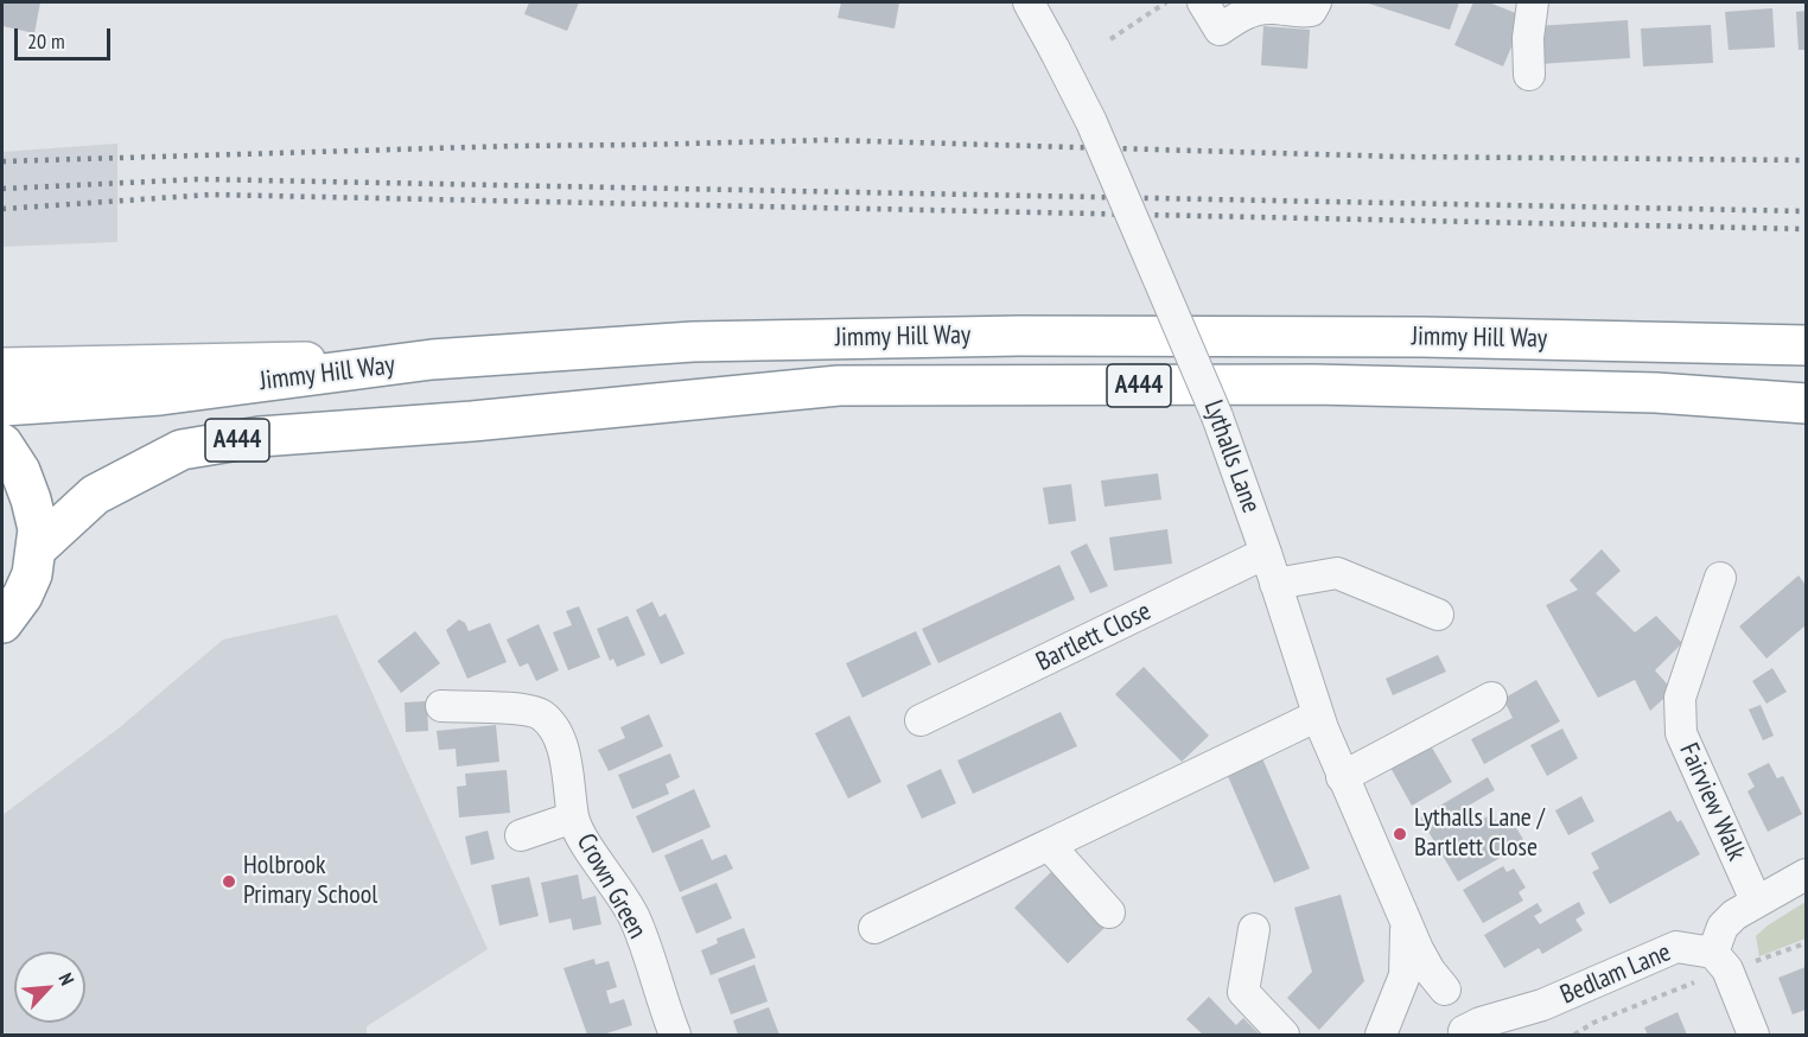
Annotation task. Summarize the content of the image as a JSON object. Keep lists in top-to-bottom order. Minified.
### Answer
{"streets":{"main road":["Jimmy Hill Way","A444"],"street":["Lythalls Lane","Bartlett Close","Fairview Walk","Crown Green","Bedlam Lane"]},"crossings":[["Lythalls Lane","Bartlett Close"],["Lythalls Lane","Bedlam Lane"],["Fairview Walk","Bedlam Lane"]],"places":["Lythalls Lane / Bartlett Close","Holbrook Primary School"],"scale_bar":"20 m","north":"top right"}
